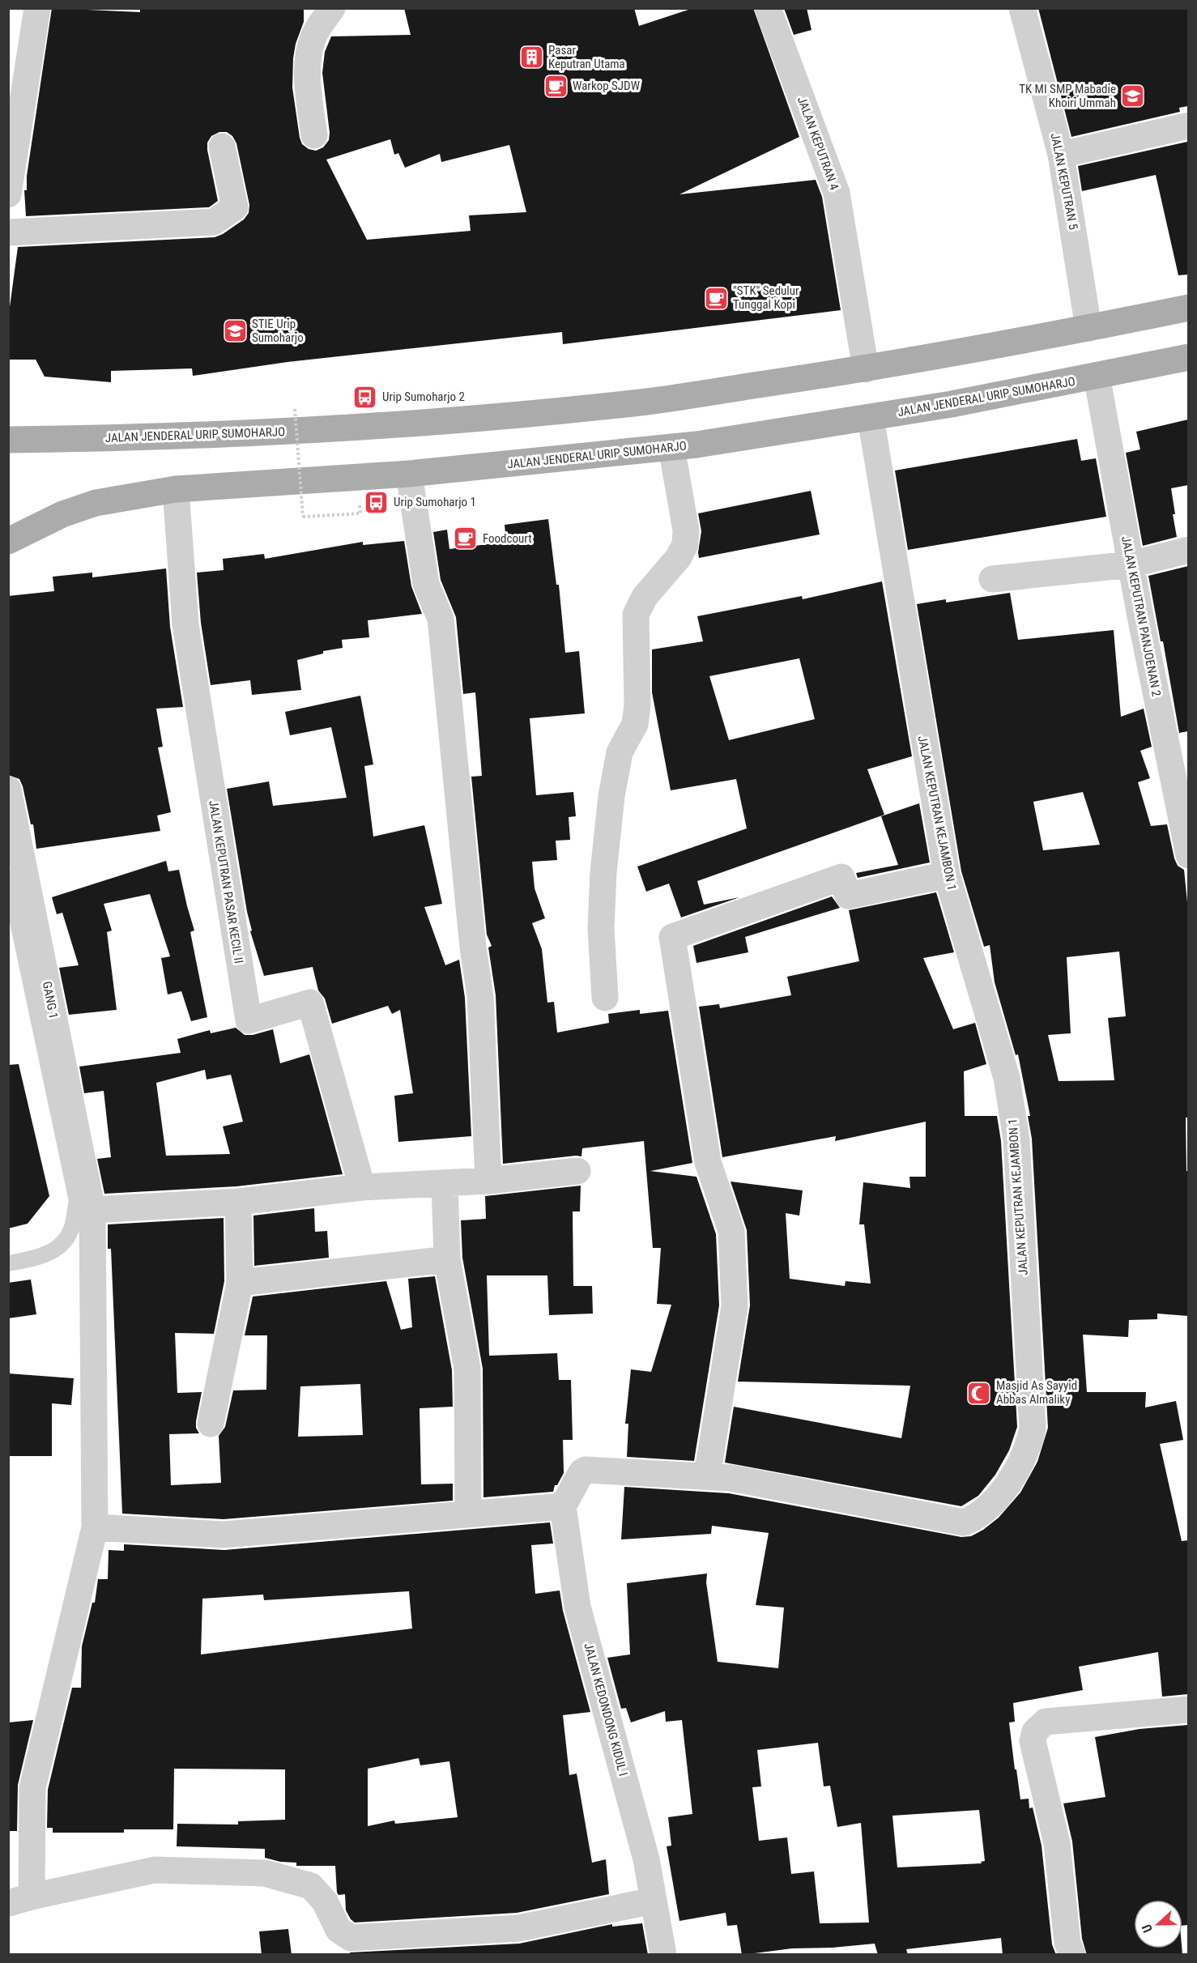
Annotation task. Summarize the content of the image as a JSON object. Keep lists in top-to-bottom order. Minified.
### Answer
{"streets":{"main road":["JALAN JENDERAL URIP SUMOHARJO"],"street":["JALAN KEPUTRAN 4","JALAN KEPUTRAN 5","JALAN KEPUTRAN PANJOENAN 2","JALAN KEPUTRAN KEJAMBON 1","JALAN KEPUTRAN PASAR KECIL II","GANG 1","JALAN KEDONDONG KIDUL I"]},"crossings":[["JALAN KEPUTRAN 4","JALAN JENDERAL URIP SUMOHARJO"],["JALAN KEPUTRAN 5","JALAN JENDERAL URIP SUMOHARJO"],["JALAN JENDERAL URIP SUMOHARJO","JALAN KEPUTRAN PANJOENAN 2"],["JALAN JENDERAL URIP SUMOHARJO","JALAN KEPUTRAN KEJAMBON 1"],["JALAN JENDERAL URIP SUMOHARJO","JALAN KEPUTRAN PASAR KECIL II"],["JALAN KEPUTRAN KEJAMBON 1","JALAN KEDONDONG KIDUL I"]],"places":{"building":["Pasar Keputran Utama"],"cafe":["Warkop SJDW","\"STK\" Sedulur Tunggal Kopi","Foodcourt"],"school or university":["TK MI SMP Mabadie Khoiri Ummah","STIE Urip Sumoharjo"],"bus stop":["Urip Sumoharjo 2","Urip Sumoharjo 1"],"mosque":["Masjid As Sayyid Abbas Almaliky"]},"north":"left"}
